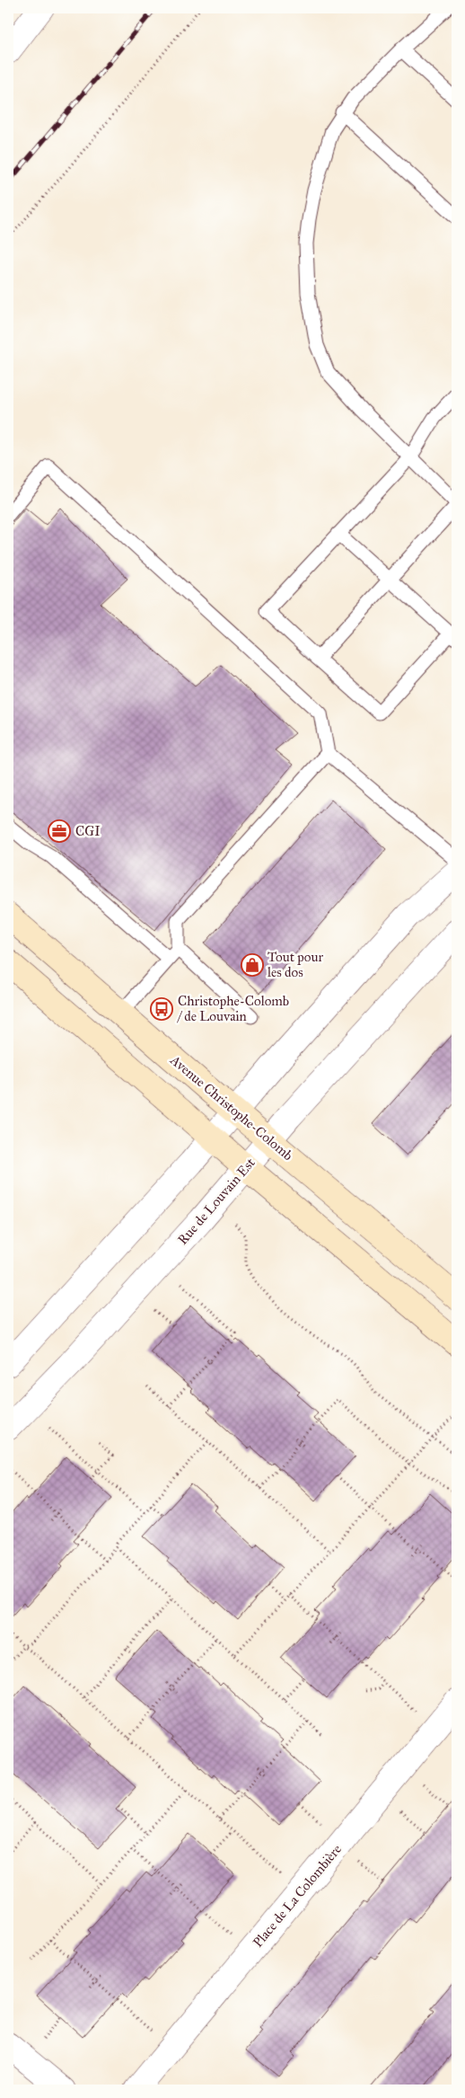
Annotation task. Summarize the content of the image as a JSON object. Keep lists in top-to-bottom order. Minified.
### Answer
{"streets":{"main road":["Avenue Christophe-Colomb"],"street":["Rue de Louvain Est","Place de La Colombière"]},"crossings":[["Avenue Christophe-Colomb","Rue de Louvain Est"]],"places":{"office":["CGI"],"shop":["Tout pour les dos"],"bus stop":["Christophe-Colomb / de Louvain"]}}
